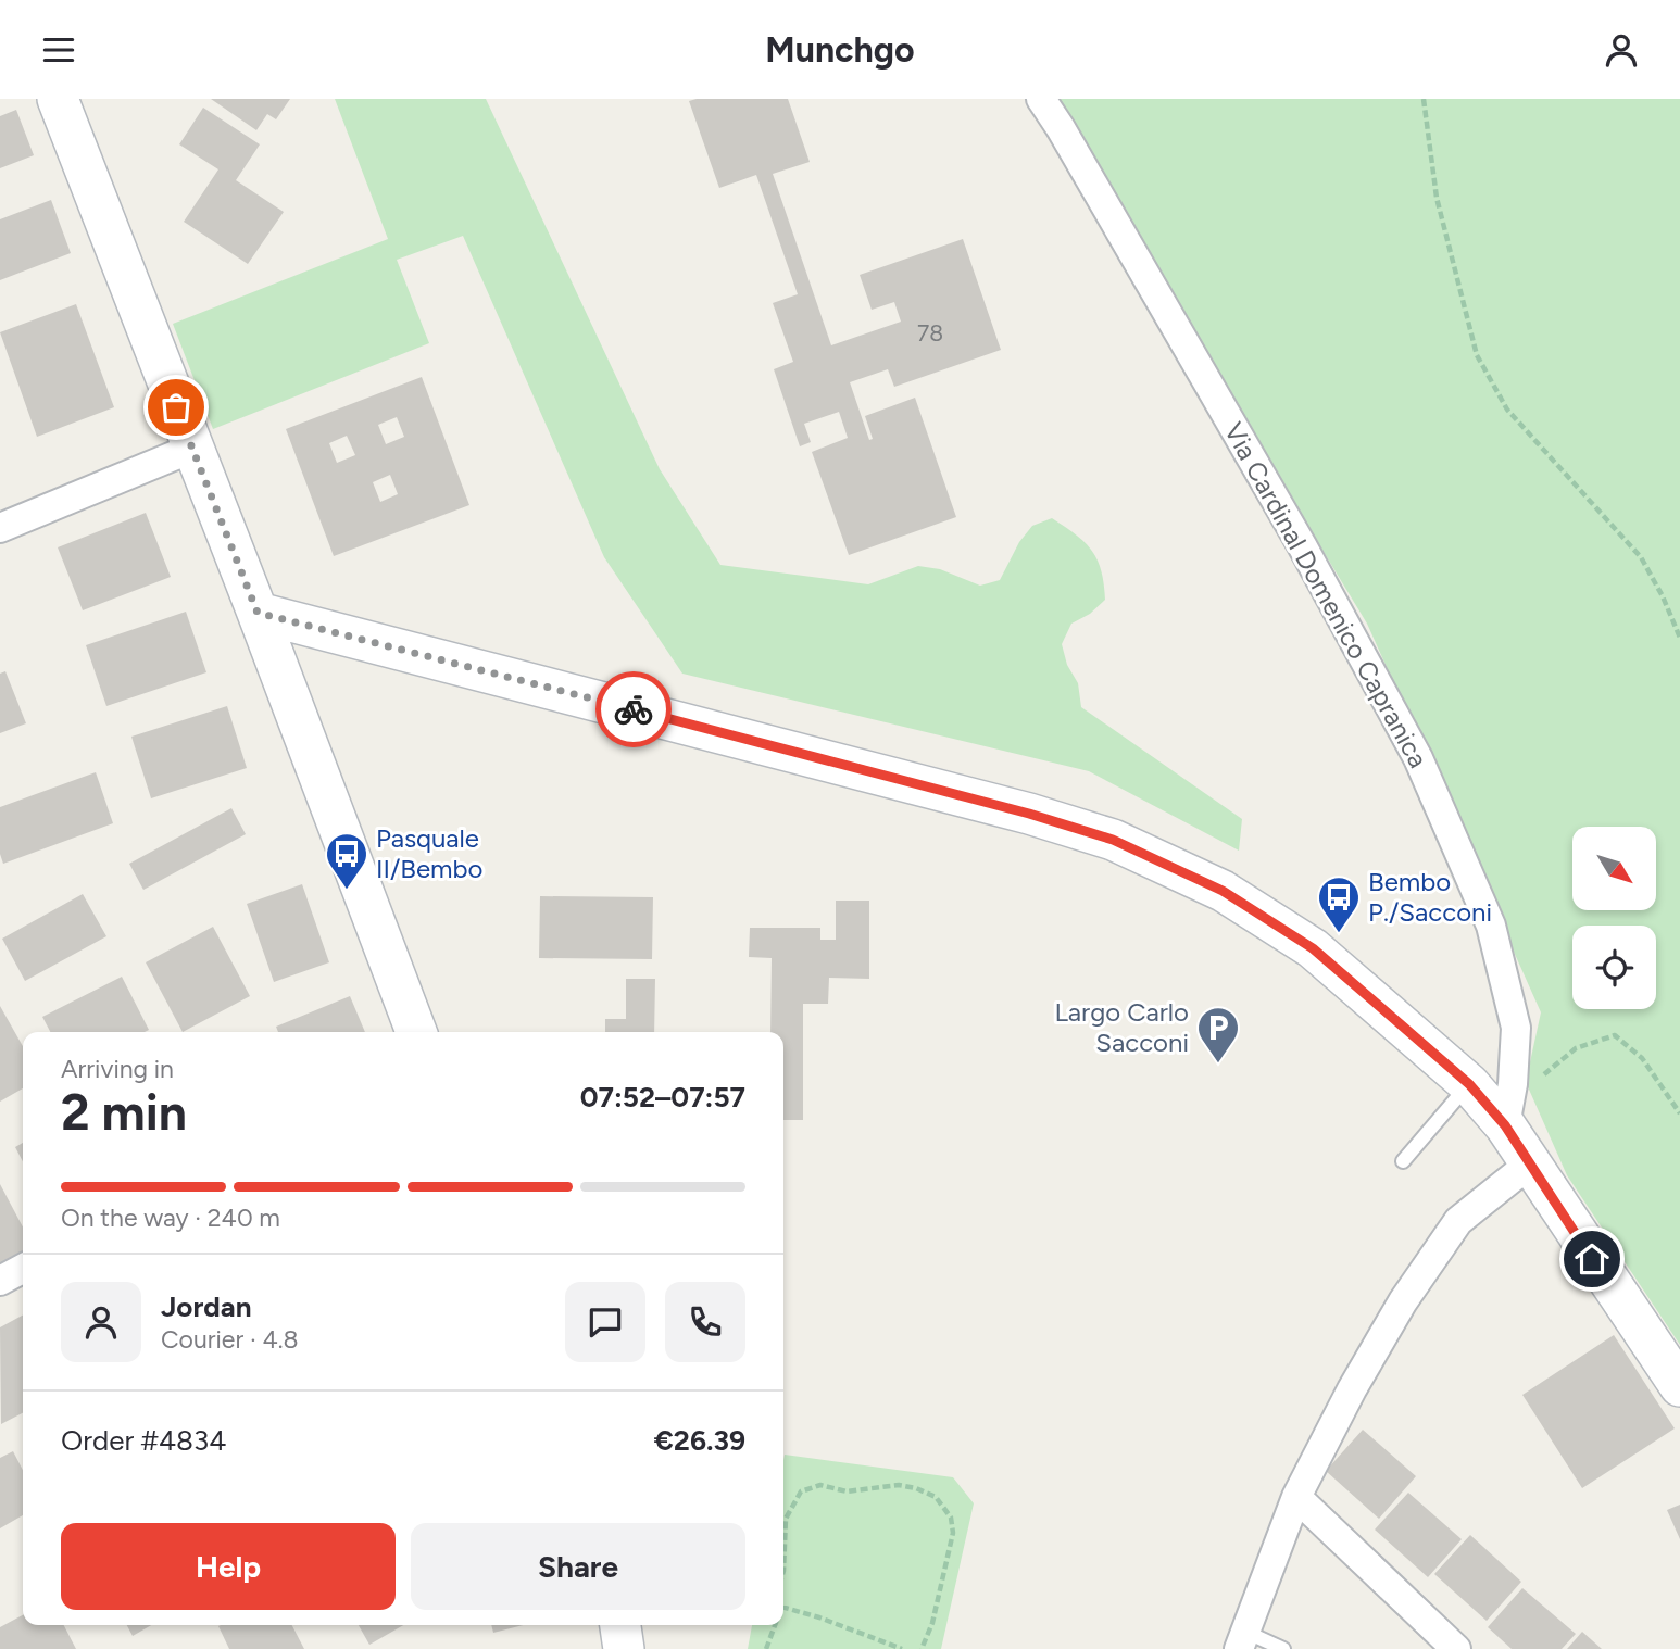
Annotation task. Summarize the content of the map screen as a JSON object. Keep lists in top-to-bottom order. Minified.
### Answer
{"streets":{"street":["Via Cardinal Domenico Capranica"]},"places":{"bus stop":["Pasquale II/Bembo","Bembo P./Sacconi"],"parking":["Largo Carlo Sacconi"]},"house_numbers":["78"],"north":"bottom right","page":{"header":"Munchgo","heading":["2 min","Arriving in","07:52–07:57"],"panel":["Jordan","Courier · 4.8","Order #4834","€26.39"],"bar":"On the way · 240 m","buttons":["Help","Share"]}}
